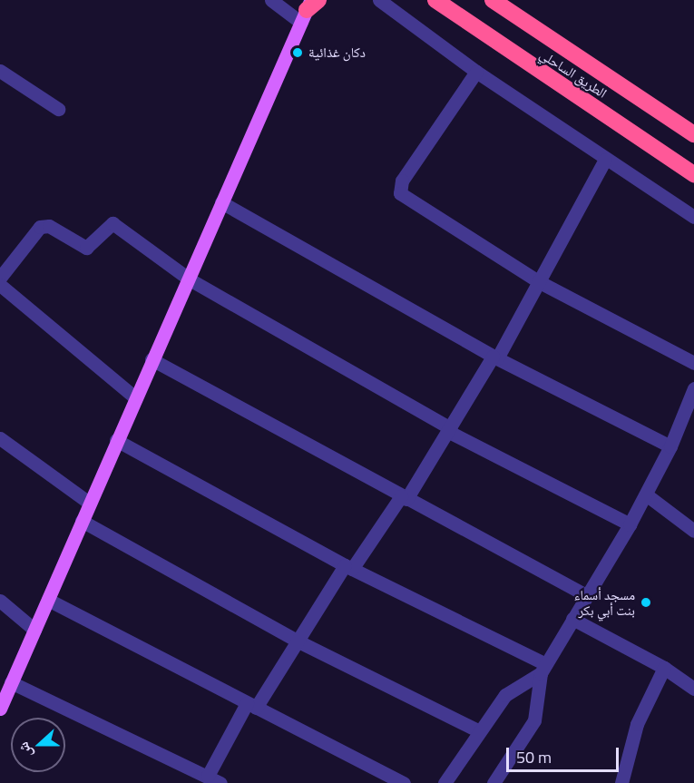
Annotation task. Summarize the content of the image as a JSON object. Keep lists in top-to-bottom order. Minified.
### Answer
{"streets":{"highway":["الطريق الساحلي"]},"places":["دكان غذائية","مسجد أسماء بنت أبي بكر"],"scale_bar":"50 m","north":"left"}
